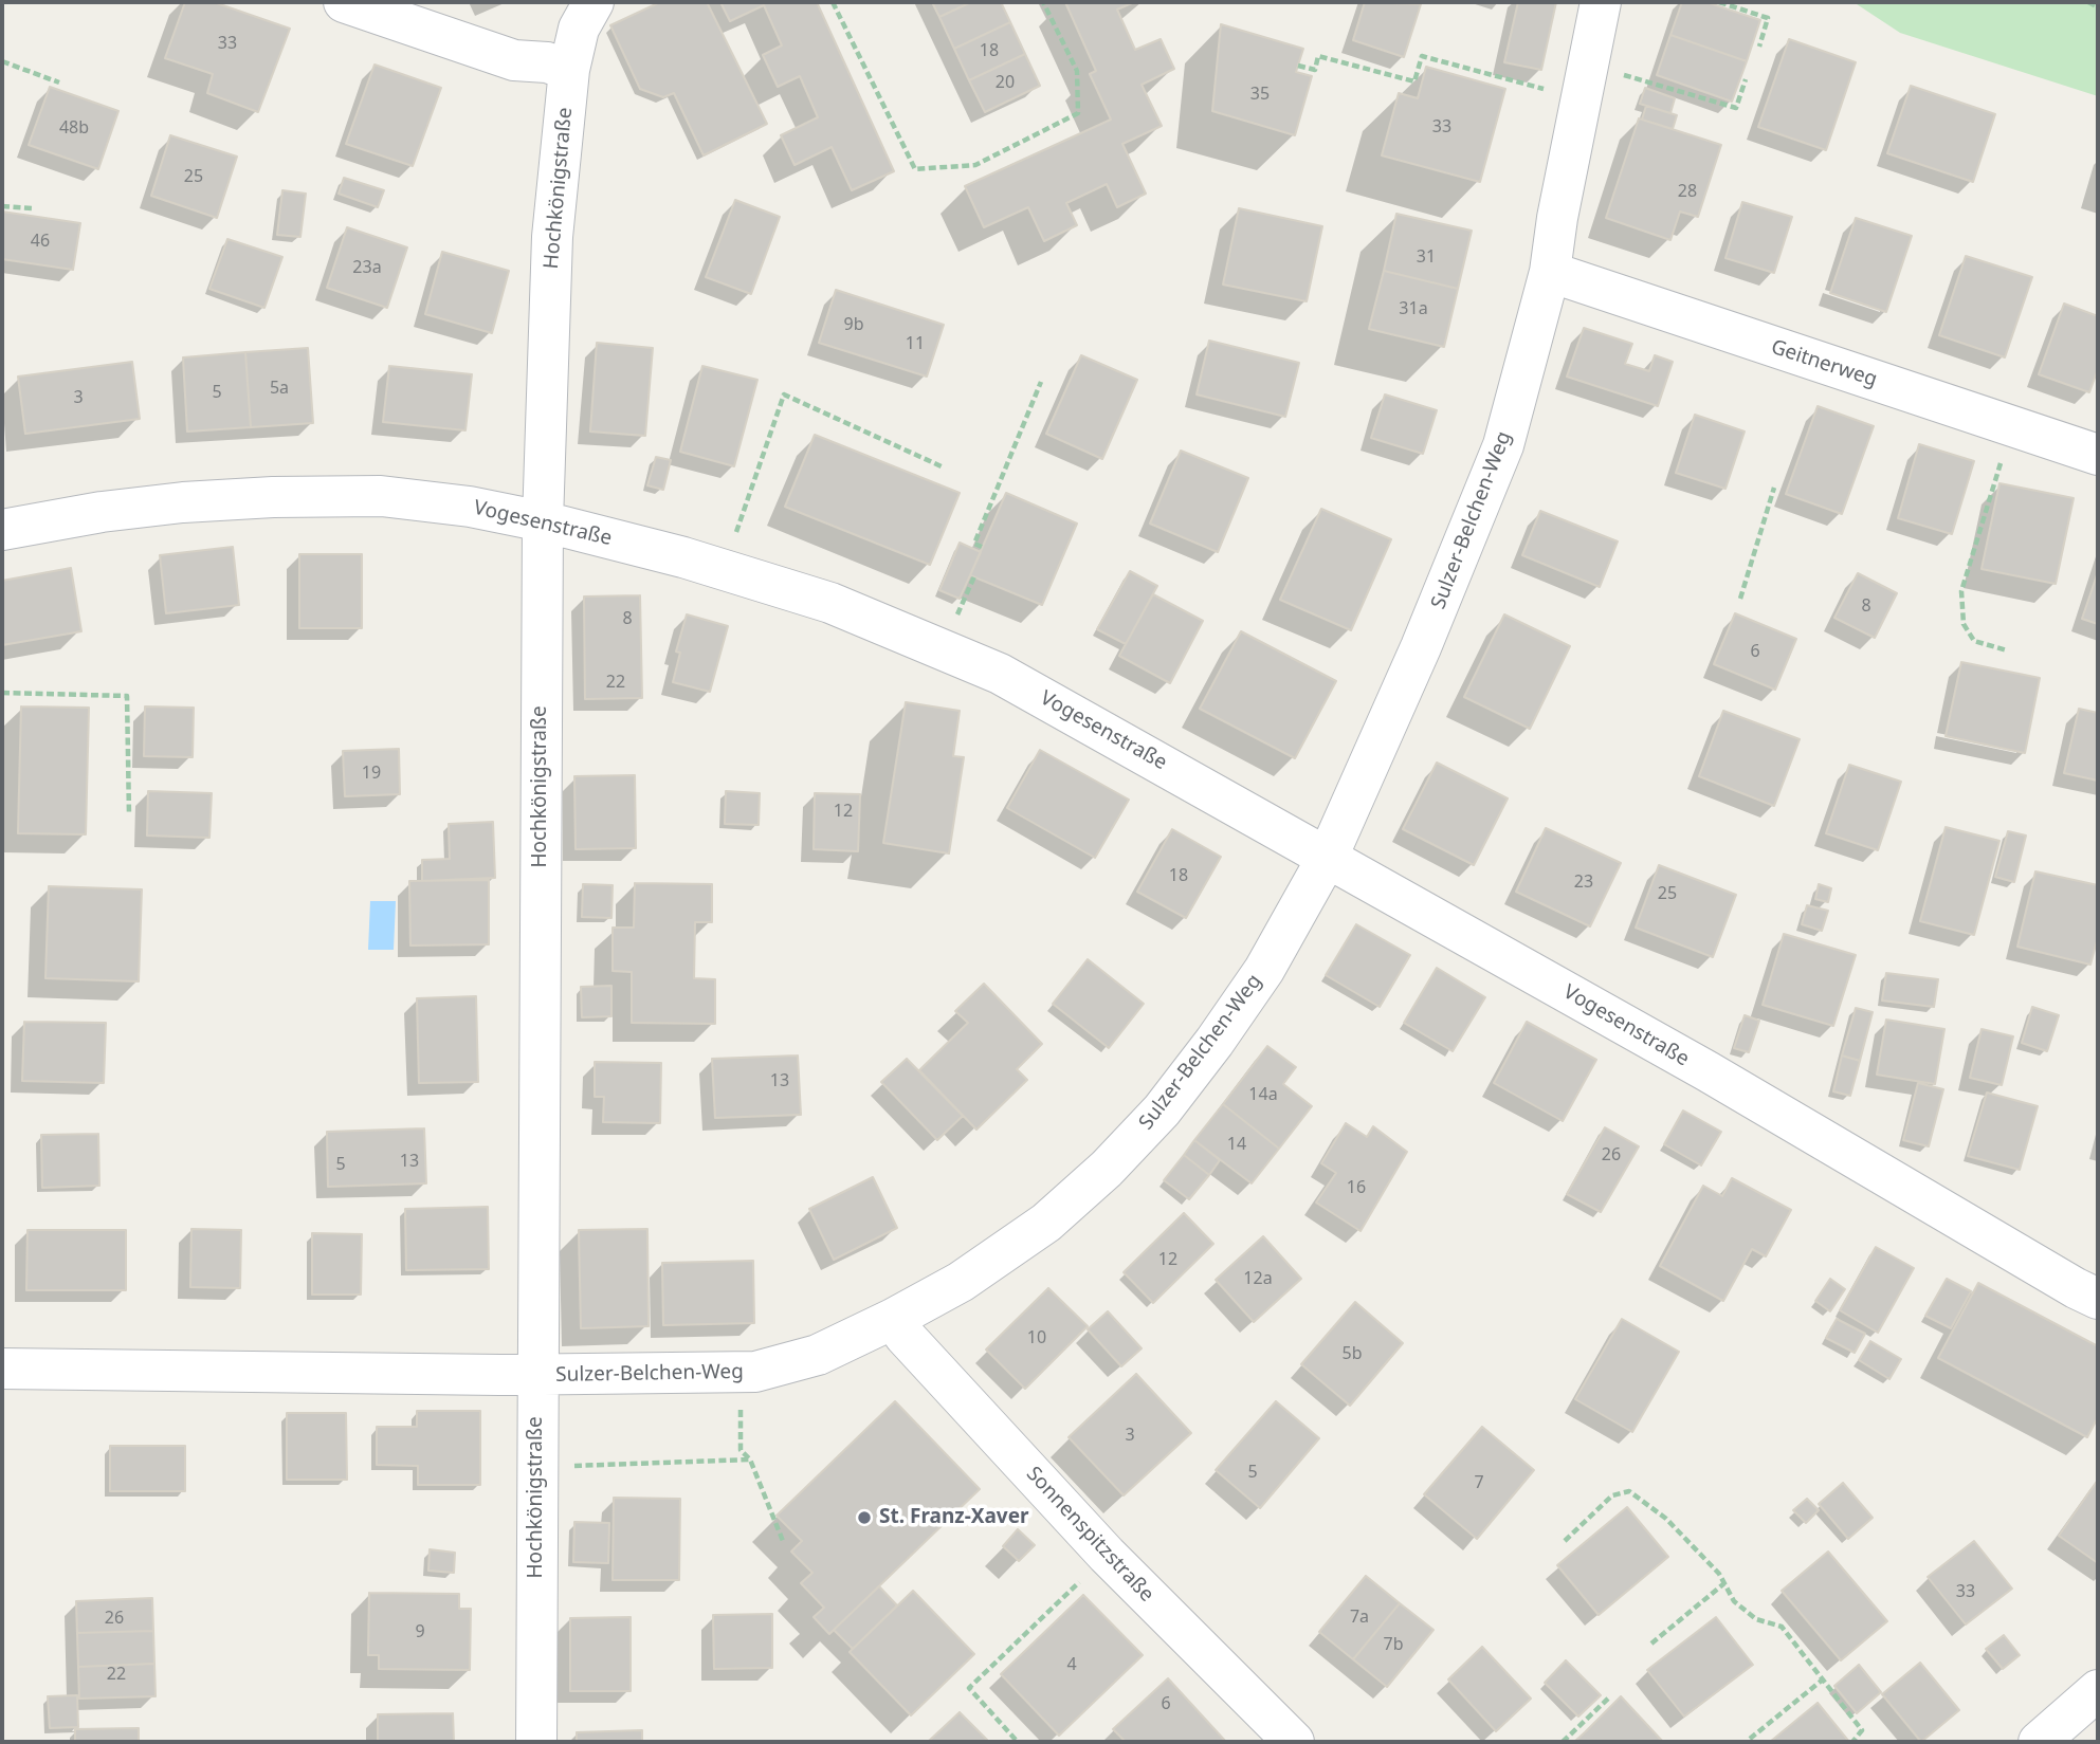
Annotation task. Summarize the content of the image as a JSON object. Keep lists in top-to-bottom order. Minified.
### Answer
{"streets":{"street":["Hochkönigstraße","Geitnerweg","Sulzer-Belchen-Weg","Vogesenstraße","Sonnenspitzstraße"]},"crossings":[["Hochkönigstraße","Sulzer-Belchen-Weg"],["Hochkönigstraße","Vogesenstraße"],["Geitnerweg","Sulzer-Belchen-Weg"],["Sulzer-Belchen-Weg","Vogesenstraße"],["Sulzer-Belchen-Weg","Sonnenspitzstraße"]],"places":["St. Franz-Xaver"],"house_numbers":["33","18","20","35","33","48b","25","28","46","31","23a","31a","9b","11","5a","5","3","8","8","6","22","19","12","18","23","25","13","14a","14","26","13","5","16","12","12a","10","5b","3","5","7","33","7a","26","9","7b","4","22","6"]}
